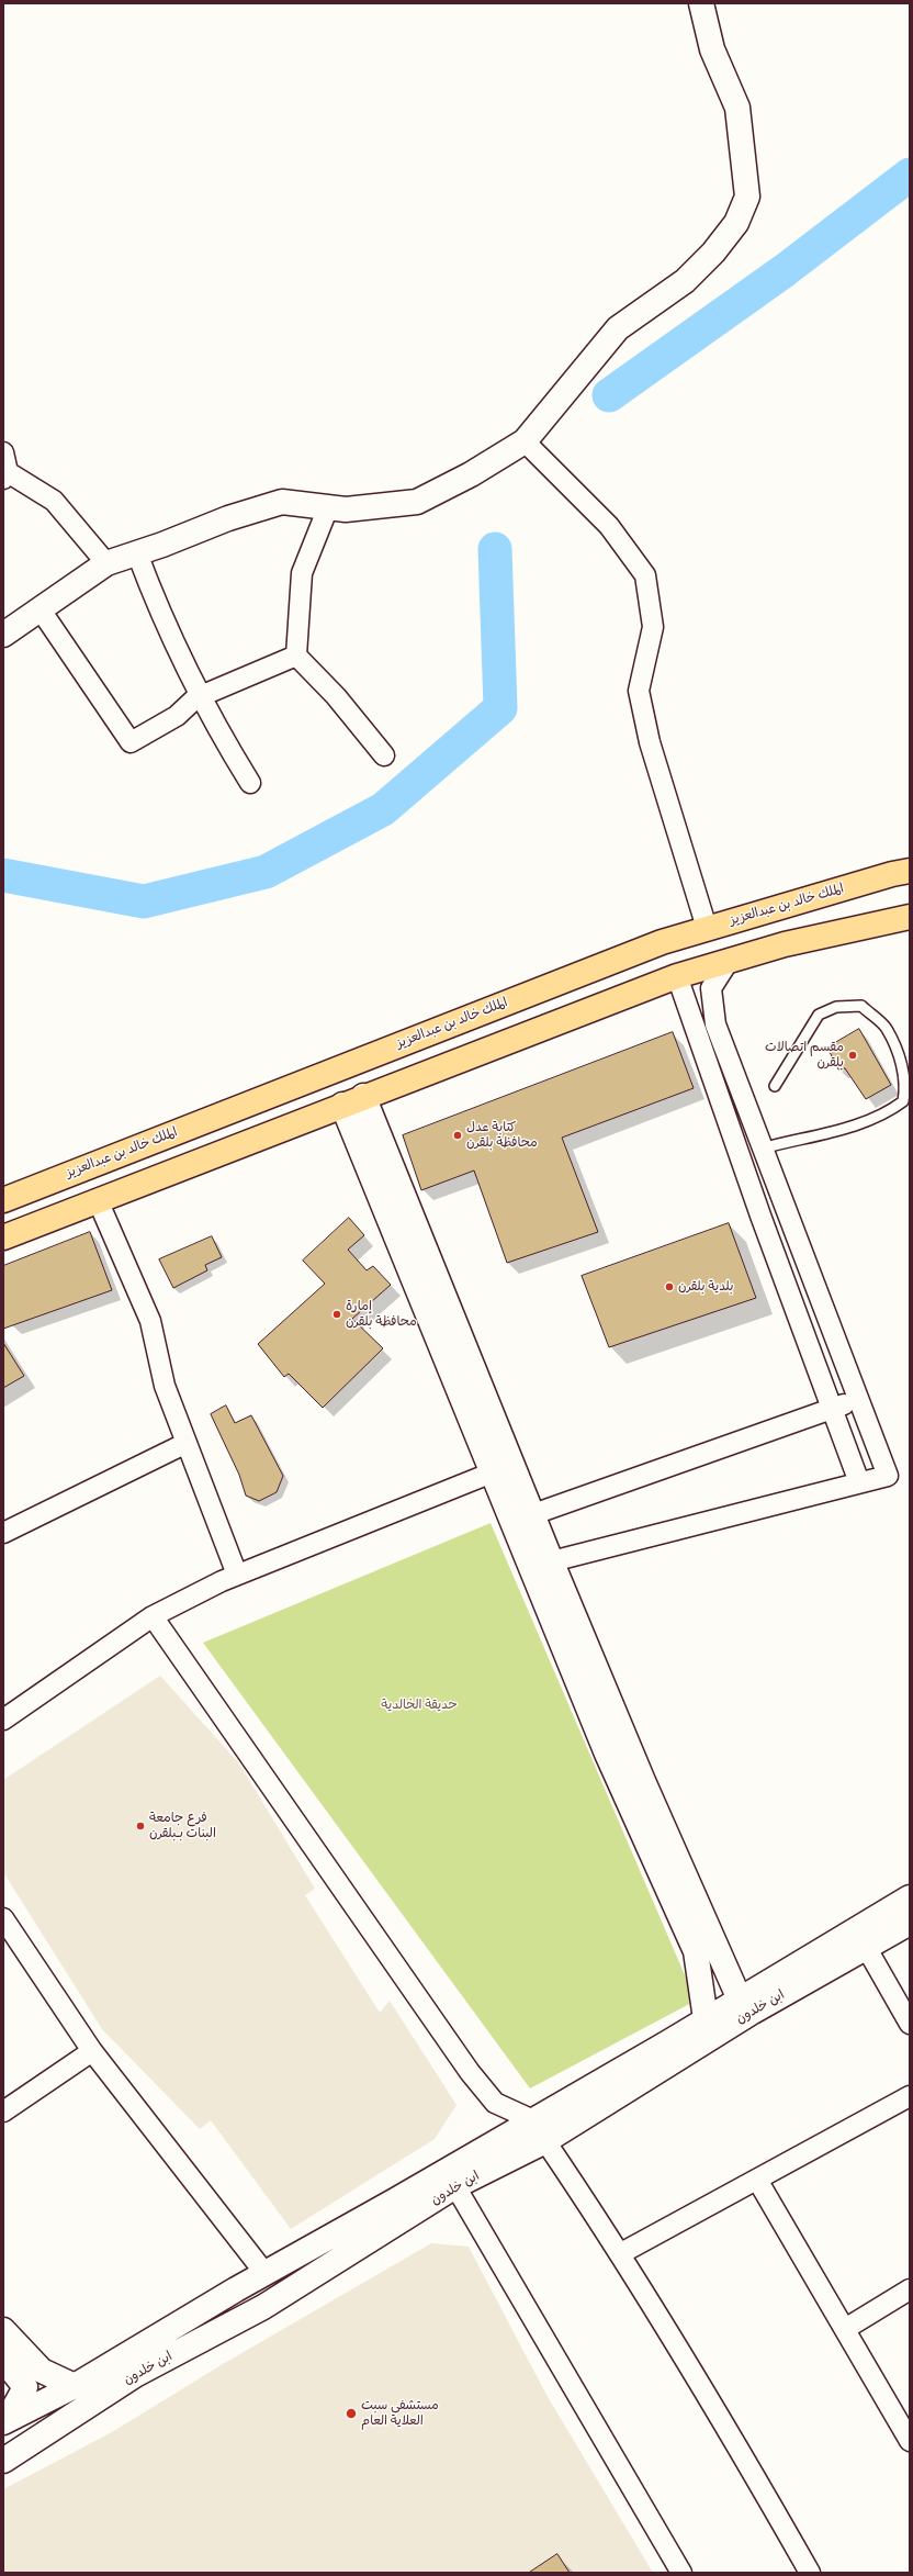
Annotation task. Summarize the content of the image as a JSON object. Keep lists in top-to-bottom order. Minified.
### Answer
{"streets":{"highway":["الملك خالد بن عبدالعزيز"],"street":["ابن خلدون"]},"parks":["حديقة الخالدية"],"places":["مقسم اتصالات بلقرن","كتابة عدل محافظة بلقرن","بلدية بلقرن","إمارة محافظة بلقرن","فرع جامعة البنات بـبلقرن","مستشفى سبت العلاية العام"]}
